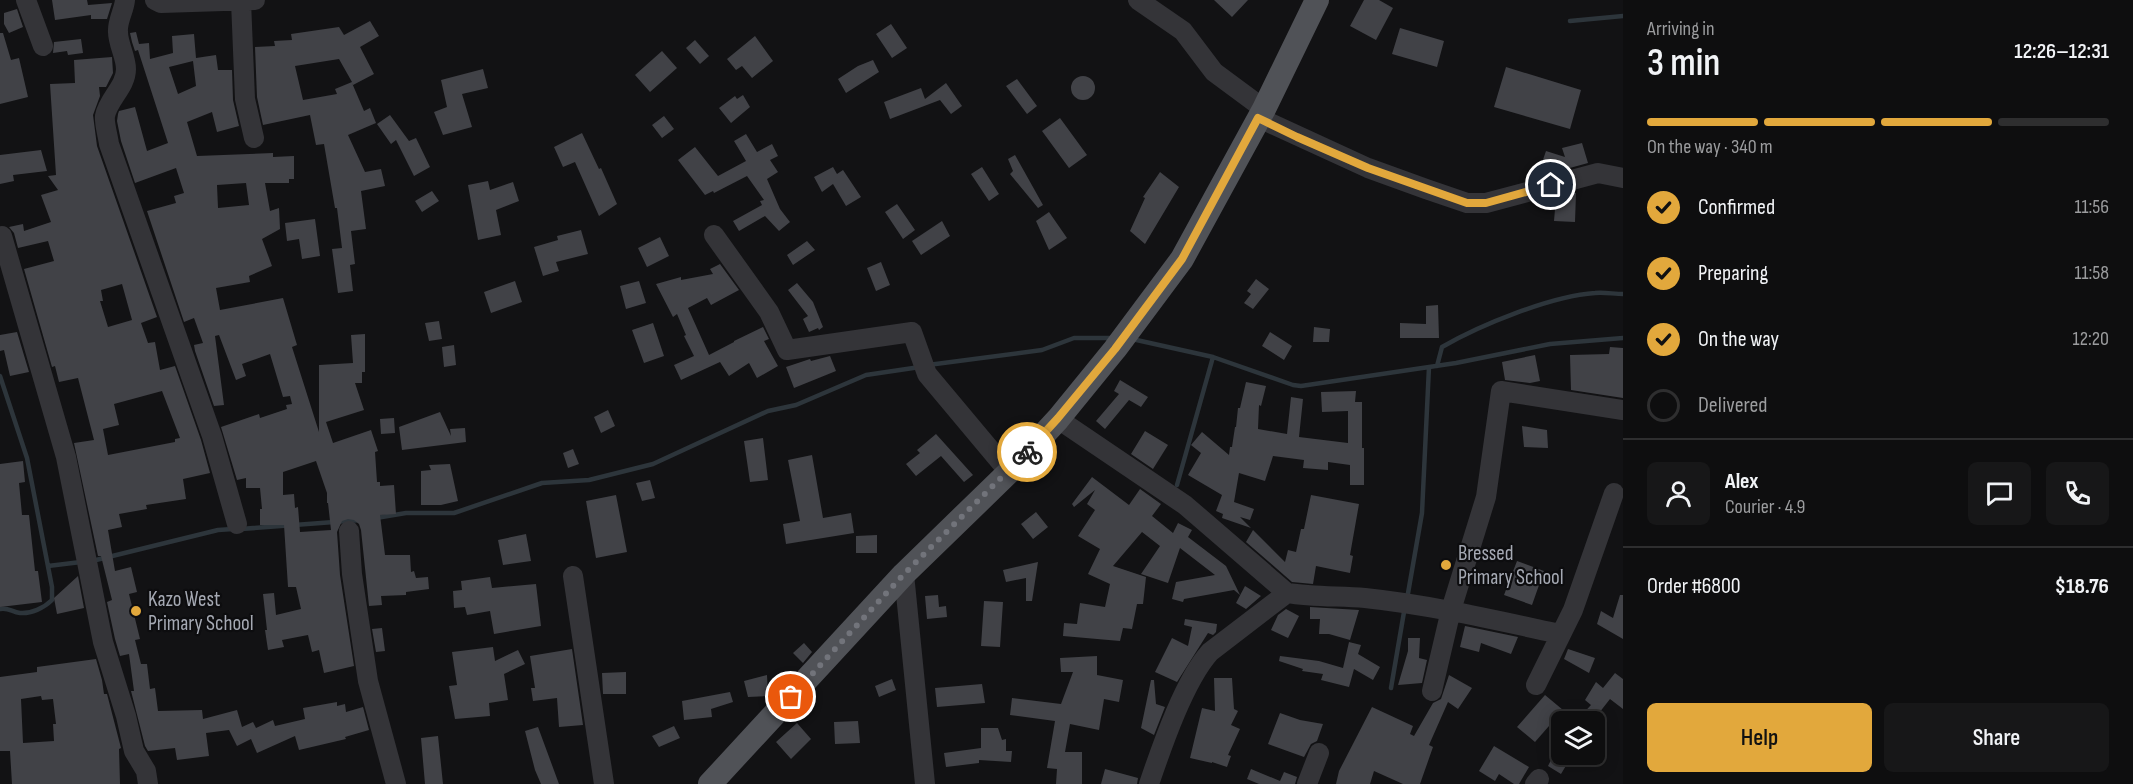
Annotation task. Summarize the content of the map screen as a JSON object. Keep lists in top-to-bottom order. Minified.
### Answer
{"places":["Bressed Primary School","Kazo West Primary School"],"page":{"heading":["3 min","Arriving in","12:26–12:31"],"panel":["Alex","Courier · 4.9","Order #6800","$18.76"],"bar":"On the way · 340 m","list":[["Confirmed","11:56"],["Preparing","11:58"],["On the way","12:20"],"Delivered"],"buttons":["Help","Share"]}}
